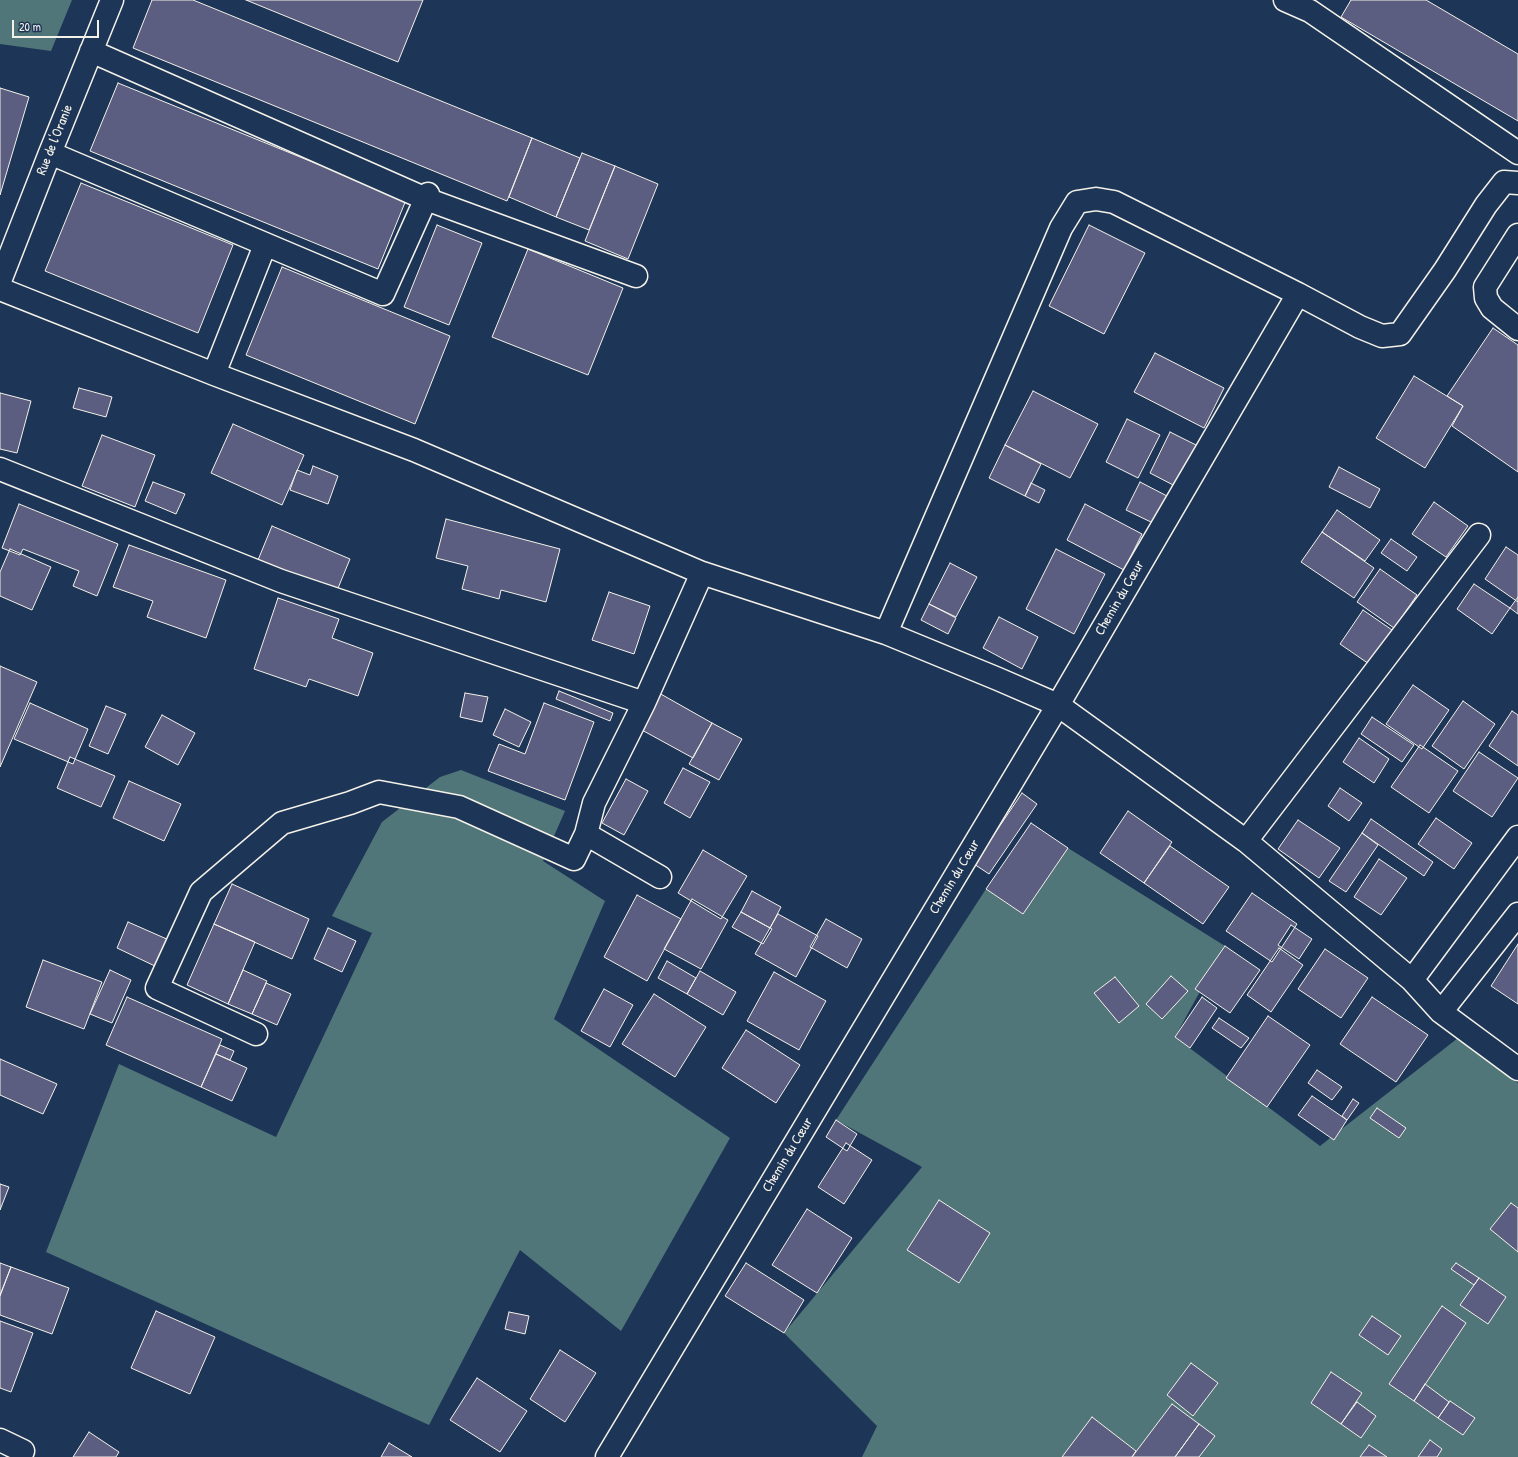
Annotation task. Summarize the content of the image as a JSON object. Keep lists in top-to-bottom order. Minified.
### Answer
{"streets":{"street":["Rue de l'Oranie","Chemin du Cœur"]},"scale_bar":"20 m"}
